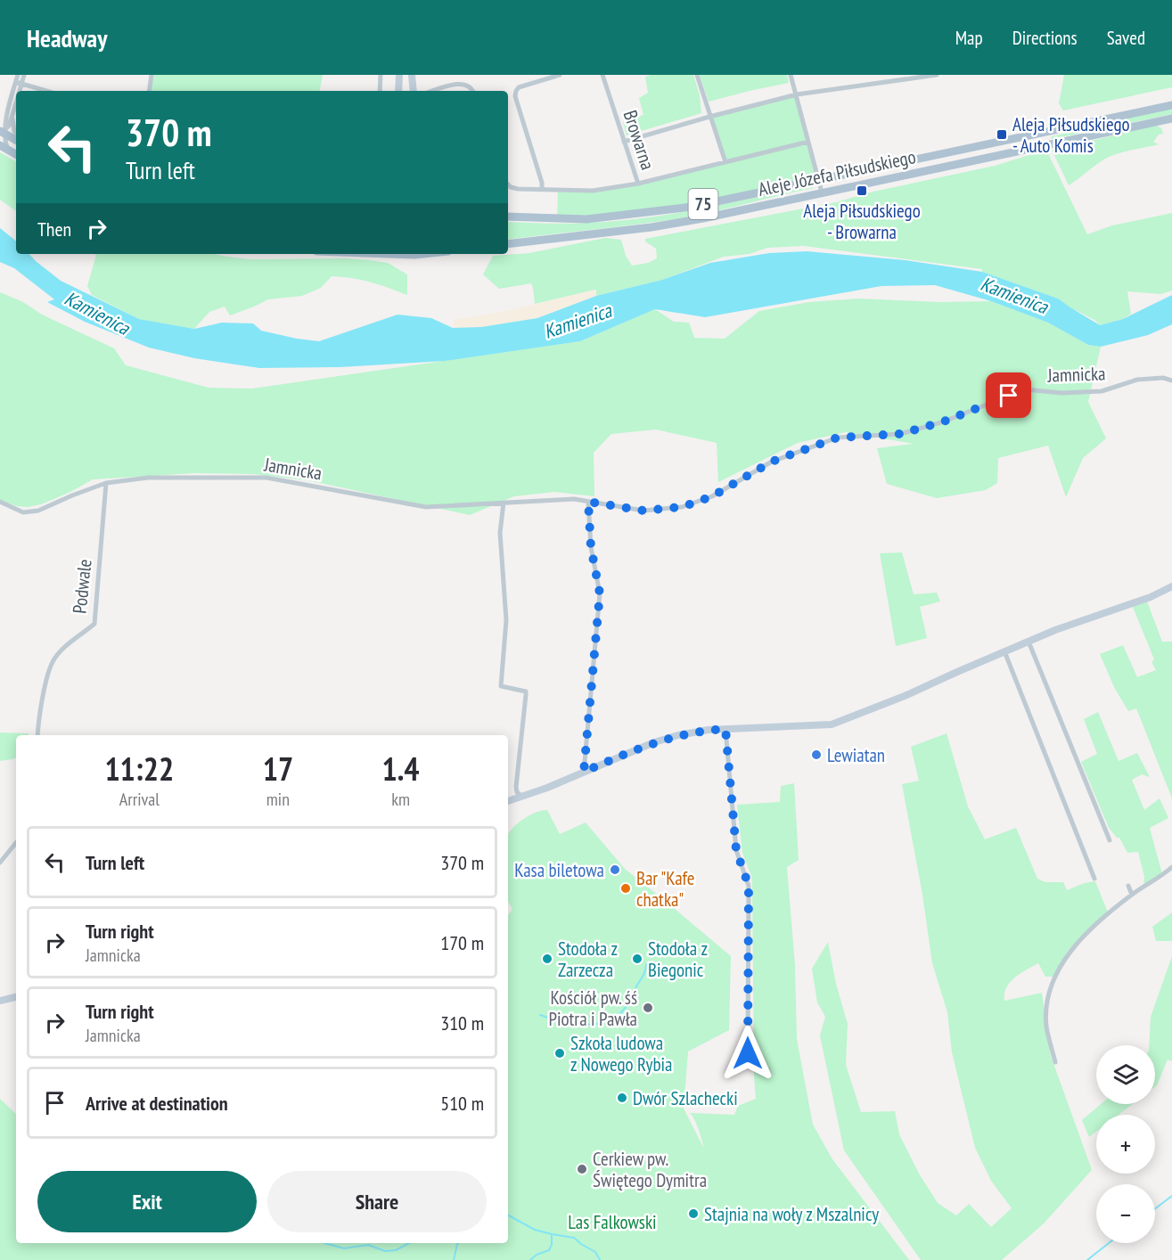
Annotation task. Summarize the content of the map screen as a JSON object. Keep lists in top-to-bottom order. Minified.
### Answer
{"streets":{"main road":["Aleje Józefa Piłsudskiego","75"],"street":["Browarna","Jamnicka","Podwale"]},"crossings":[["Jamnicka","Podwale"]],"water":["Kamienica"],"parks":["Las Falkowski"],"places":{"transit":["Aleja Piłsudskiego - Auto Komis","Aleja Piłsudskiego - Browarna"],"other":["Lewiatan","Kasa biletowa","Bar \"Kafe chatka\"","Stodoła z Zarzecza","Stodoła z Biegonic","Kościół pw. śś Piotra i Pawła","Szkoła ludowa z Nowego Rybia","Dwór Szlachecki","Cerkiew pw. Świętego Dymitra","Stajnia na woły z Mszalnicy"]},"page":{"header":"Headway","nav":["Map","Directions","Saved"],"turn":["370 m","Turn left"],"then":"Then","eta":["11:22","Arrival","17","min","1.4","km"],"list":[{"name":"Turn left","value":"370 m"},{"name":"Turn right","note":"Jamnicka","value":"170 m"},{"name":"Turn right","note":"Jamnicka","value":"310 m"},{"name":"Arrive at destination","value":"510 m"}],"map_buttons":["+","−"],"buttons":["Exit","Share"]}}
